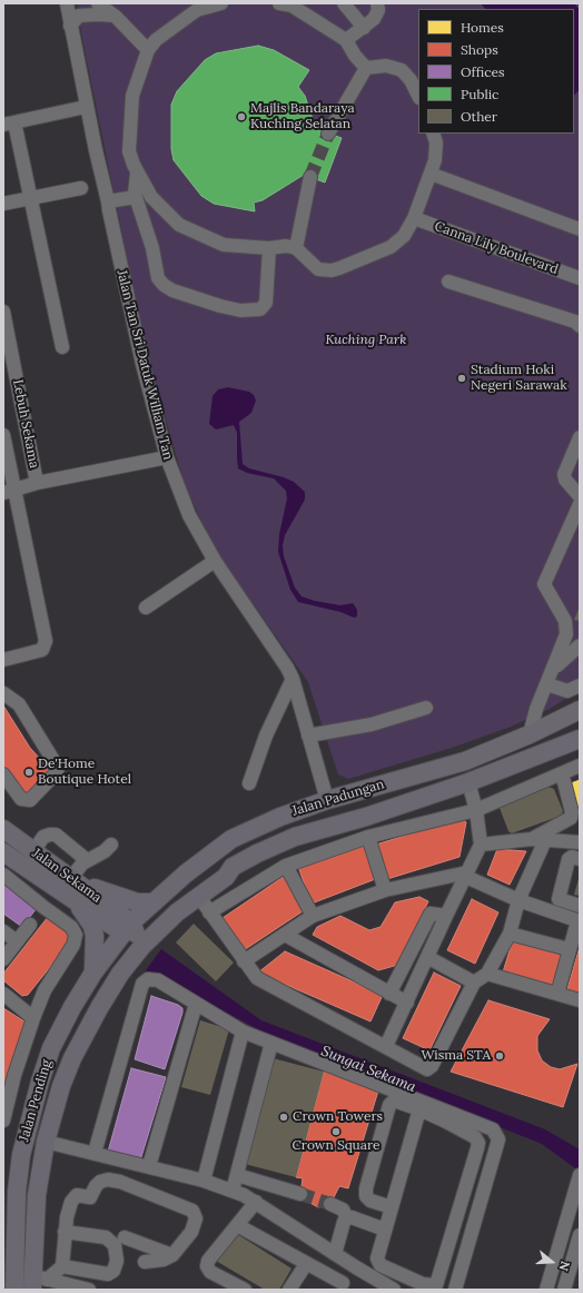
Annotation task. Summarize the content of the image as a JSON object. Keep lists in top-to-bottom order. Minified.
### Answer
{"streets":{"main road":["Jalan Padungan","Jalan Sekama","Jalan Pending"],"street":["Canna Lily Boulevard","Jalan Tan Sri Datuk William Tan","Lebuh Sekama"]},"crossings":[["Jalan Tan Sri Datuk William Tan","Jalan Padungan"],["Jalan Padungan","Jalan Sekama"],["Jalan Padungan","Jalan Pending"],["Jalan Sekama","Jalan Pending"]],"water":["Sungai Sekama"],"parks":["Kuching Park"],"places":["Majlis Bandaraya Kuching Selatan","Stadium Hoki Negeri Sarawak","De'Home Boutique Hotel","Wisma STA","Crown Towers","Crown Square"],"legend":["Homes","Shops","Offices","Public","Other"],"north":"right"}
